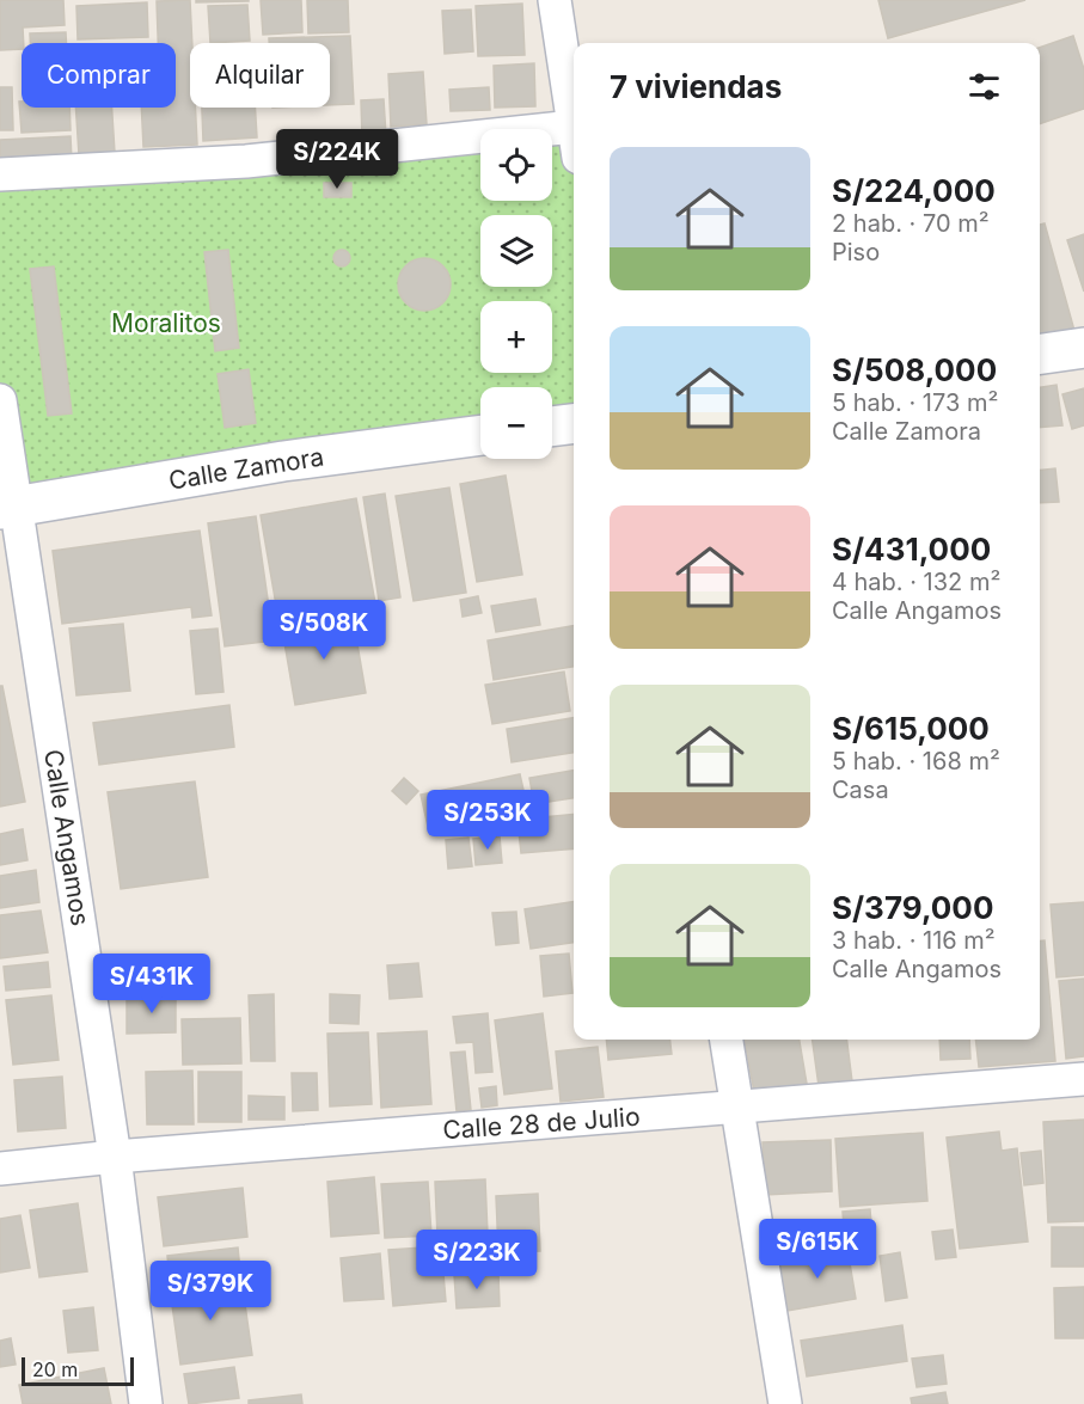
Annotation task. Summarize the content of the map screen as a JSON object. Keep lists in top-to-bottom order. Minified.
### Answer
{"streets":{"street":["Calle Zamora","Calle Angamos","Calle 28 de Julio"]},"crossings":[["Calle Zamora","Calle Angamos"],["Calle Angamos","Calle 28 de Julio"]],"parks":["Moralitos"],"scale_bar":"20 m","page":{"chip":["Comprar","Alquilar"],"heading":"7 viviendas","map_buttons":["+","−"],"price":["S/224K","S/508K","S/253K","S/431K","S/615K","S/223K","S/379K"],"list":[{"name":"S/224,000","note":"2 hab. · 70 m² · Piso"},{"name":"S/508,000","note":"5 hab. · 173 m² · Calle Zamora"},{"name":"S/431,000","note":"4 hab. · 132 m² · Calle Angamos"},{"name":"S/615,000","note":"5 hab. · 168 m² · Casa"},{"name":"S/379,000","note":"3 hab. · 116 m² · Calle Angamos"}],"scale":"20 m"}}
